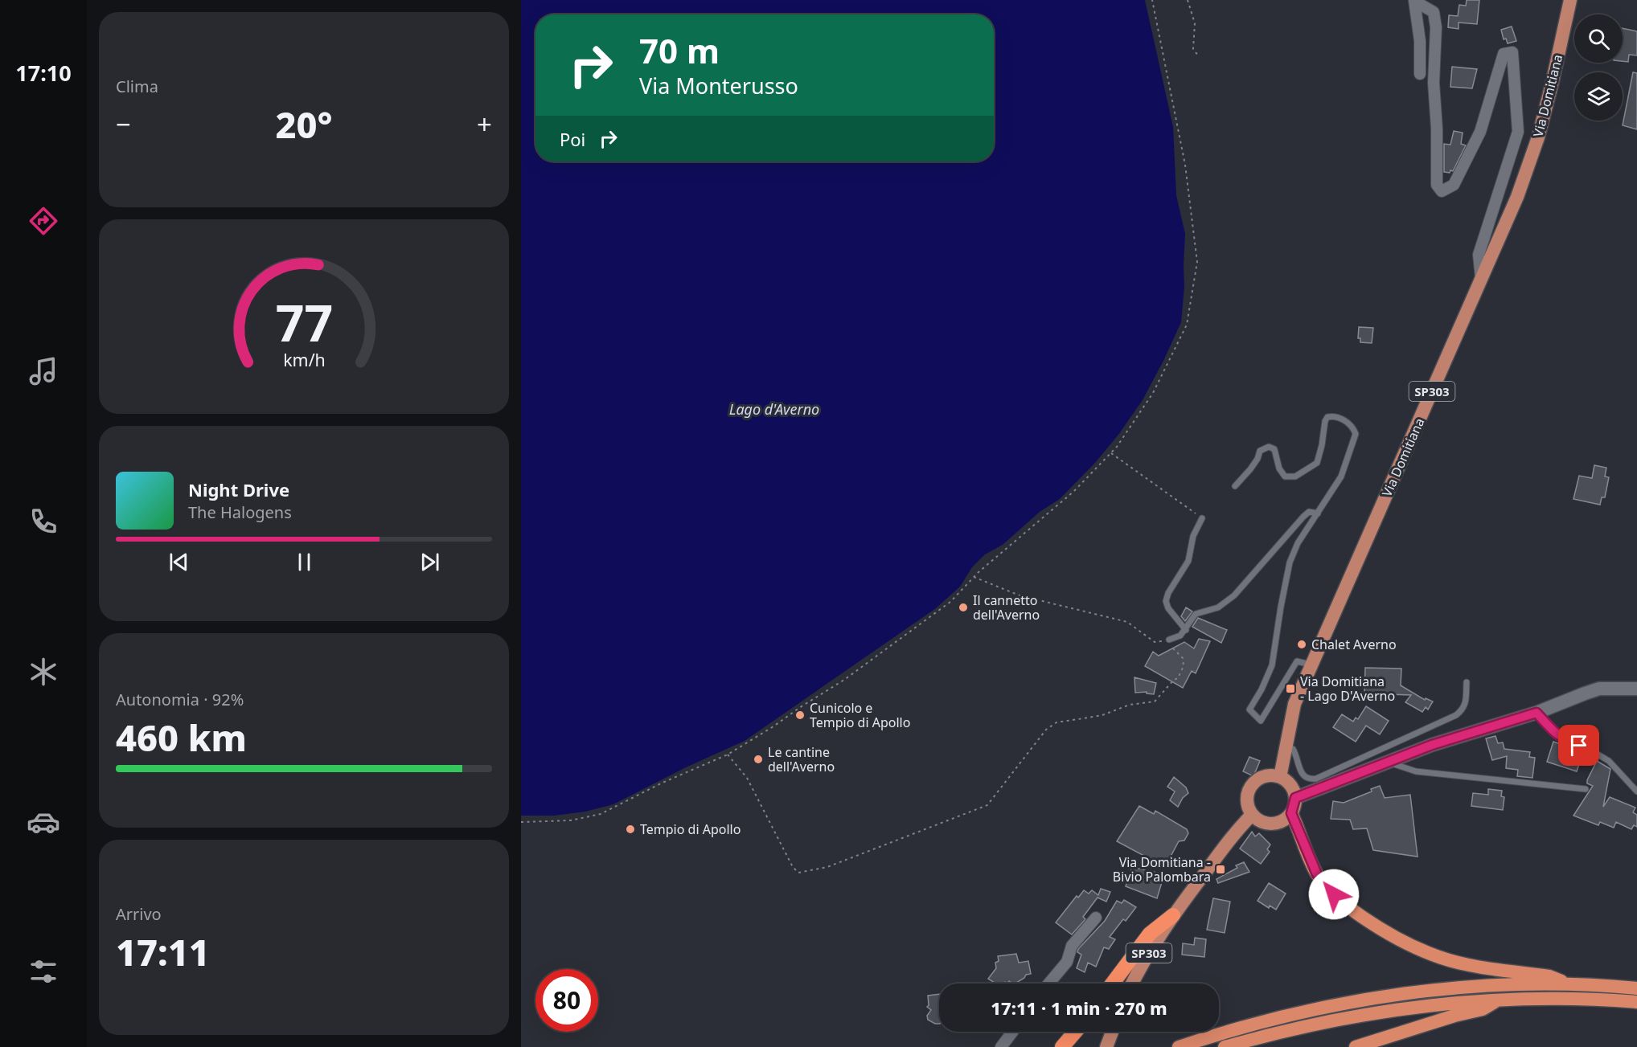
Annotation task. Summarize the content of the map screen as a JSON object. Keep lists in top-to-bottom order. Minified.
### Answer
{"streets":{"main road":["Via Domitiana","SP303"]},"crossings":[["Via Domitiana","SP303"]],"water":["Lago d'Averno"],"places":{"other":["Il cannetto dell'Averno","Chalet Averno","Cunicolo e Tempio di Apollo","Le cantine dell'Averno","Tempio di Apollo"],"transit":["Via Domitiana - Lago D'Averno","Via Domitiana - Bivio Palombara"]},"page":{"tabs":"17:10","tile":["Clima",["Autonomia · 92%","460 km"],["Arrivo","17:11"]],"turn":["70 m","Via Monterusso"],"heat":["−","20°","+"],"then":"Poi","song":["Night Drive","The Halogens"],"limit":"80","trip":"17:11 · 1 min · 270 m","gauge":["77","km/h"]}}
